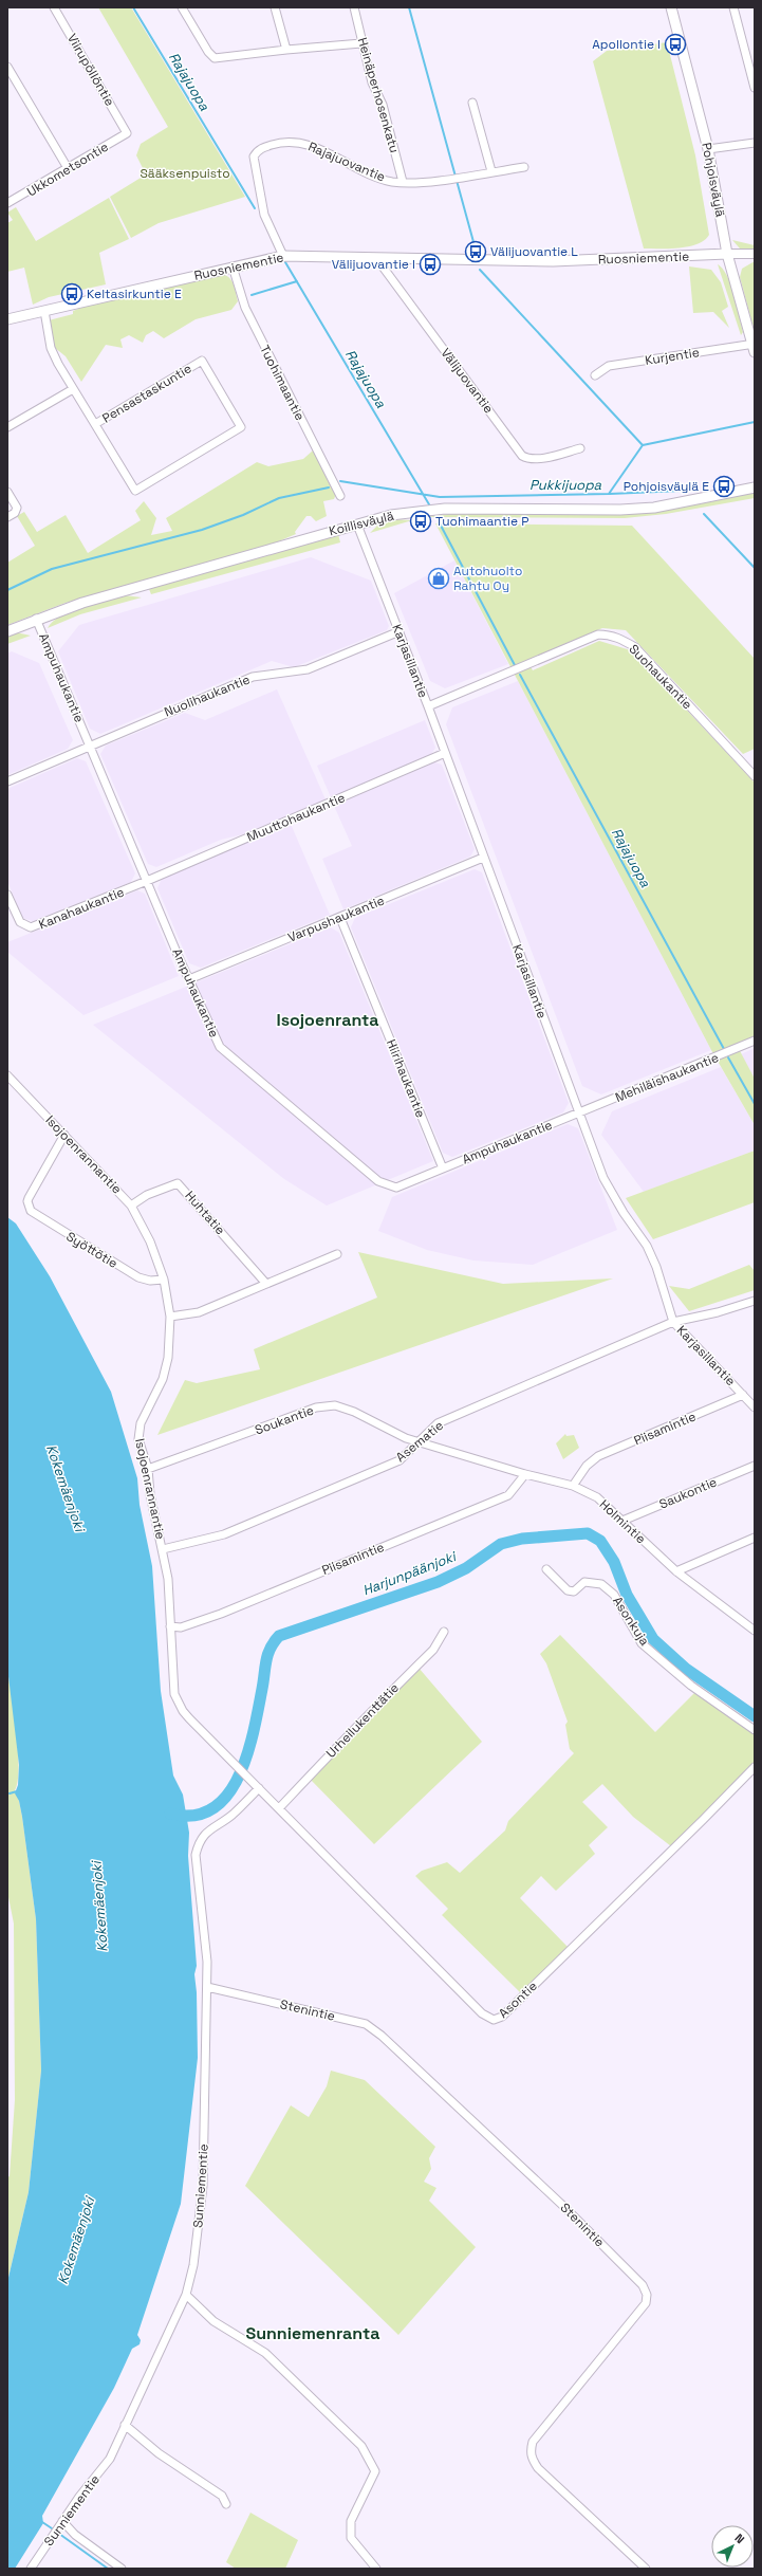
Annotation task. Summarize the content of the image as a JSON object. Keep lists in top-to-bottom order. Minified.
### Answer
{"streets":{"main road":["Pohjoisväylä","Ruosniementie","Koillisväylä"],"street":["Viirupöllöntie","Heinäperhosenkatu","Rajajuovantie","Ukkometsontie","Kurjentie","Välijuovantie","Tuohimaantie","Pensastaskuntie","Karjasillantie","Suohaukantie","Ampuhaukantie","Nuolihaukantie","Muuttohaukantie","Kanahaukantie","Varpushaukantie","Mehiläishaukantie","Hiirihaukantie","Isojoenrannantie","Huhtatie","Syöttötie","Soukantie","Piisamintie","Asematie","Saukontie","Holmintie","Asonkuja","Urheilukenttätie","Asontie","Stenintie","Sunniementie"]},"crossings":[["Viirupöllöntie","Ukkometsontie"],["Heinäperhosenkatu","Rajajuovantie"],["Rajajuovantie","Ruosniementie"],["Pohjoisväylä","Ruosniementie"],["Pohjoisväylä","Kurjentie"],["Ruosniementie","Välijuovantie"],["Ruosniementie","Tuohimaantie"],["Koillisväylä","Karjasillantie"],["Koillisväylä","Ampuhaukantie"],["Karjasillantie","Suohaukantie"],["Karjasillantie","Ampuhaukantie"],["Karjasillantie","Nuolihaukantie"],["Karjasillantie","Muuttohaukantie"],["Karjasillantie","Varpushaukantie"],["Karjasillantie","Mehiläishaukantie"],["Karjasillantie","Piisamintie"],["Karjasillantie","Asematie"],["Ampuhaukantie","Nuolihaukantie"],["Ampuhaukantie","Muuttohaukantie"],["Ampuhaukantie","Kanahaukantie"],["Ampuhaukantie","Varpushaukantie"],["Ampuhaukantie","Mehiläishaukantie"],["Ampuhaukantie","Hiirihaukantie"],["Muuttohaukantie","Kanahaukantie"],["Varpushaukantie","Hiirihaukantie"],["Isojoenrannantie","Huhtatie"],["Isojoenrannantie","Syöttötie"],["Isojoenrannantie","Soukantie"],["Isojoenrannantie","Piisamintie"],["Isojoenrannantie","Asematie"],["Isojoenrannantie","Asontie"],["Soukantie","Asematie"],["Soukantie","Holmintie"],["Piisamintie","Holmintie"],["Asematie","Holmintie"],["Saukontie","Holmintie"],["Urheilukenttätie","Asontie"],["Asontie","Sunniementie"],["Stenintie","Sunniementie"]],"districts":["Isojoenranta","Sunniemenranta"],"water":["Rajajuopa","Pukkijuopa","Kokemäenjoki","Harjunpäänjoki"],"parks":["Sääksenpuisto"],"places":{"bus stop":["Apollontie I","Välijuovantie L","Välijuovantie I","Keltasirkuntie E","Pohjoisväylä E","Tuohimaantie P"],"shop":["Autohuolto Rahtu Oy"]},"north":"top right"}
